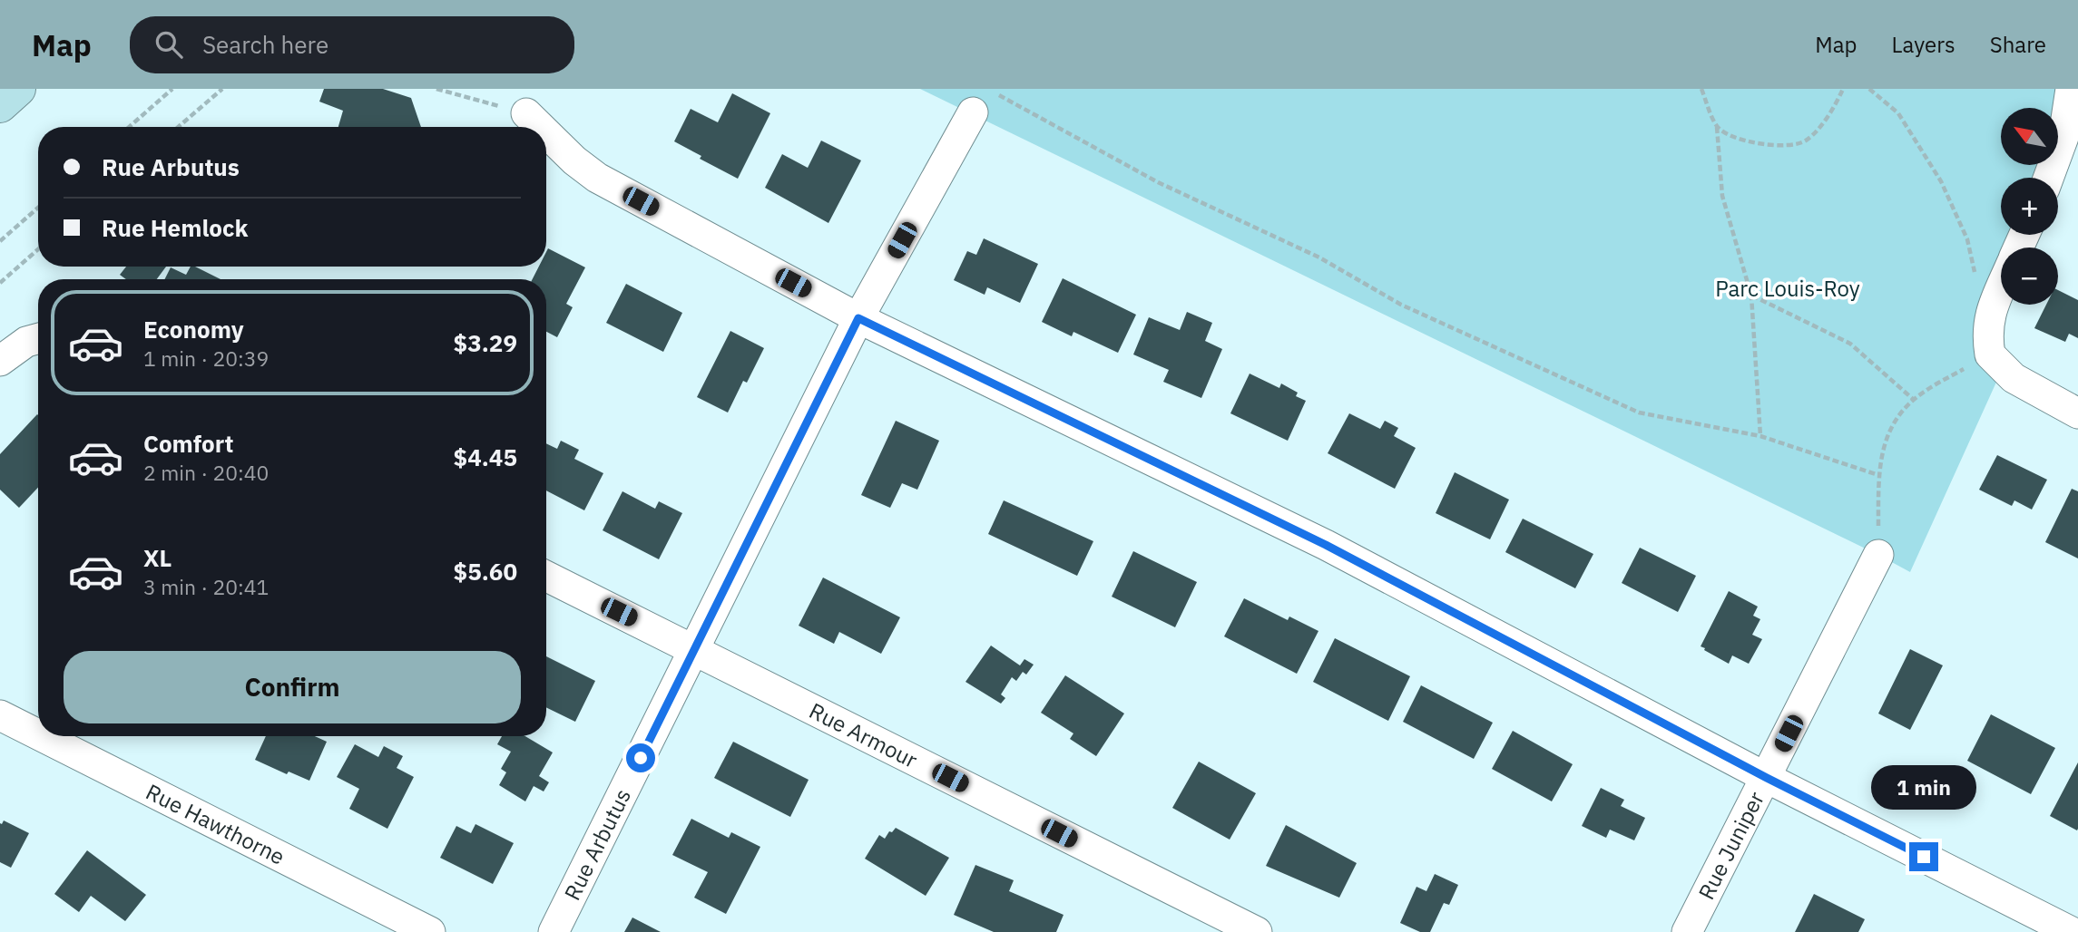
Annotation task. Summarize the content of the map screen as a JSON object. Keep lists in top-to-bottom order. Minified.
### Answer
{"streets":{"street":["Rue Armour","Rue Hawthorne","Rue Arbutus","Rue Juniper"]},"crossings":[["Rue Armour","Rue Arbutus"]],"parks":["Parc Louis-Roy"],"north":"top left","page":{"header":"Map","search":"Search here","nav":["Map","Layers","Share"],"map_buttons":["+","−"],"banner":["Rue Arbutus","Rue Hemlock"],"list":[{"name":"Economy","note":"1 min · 20:39","value":"$3.29"},{"name":"Comfort","note":"2 min · 20:40","value":"$4.45"},{"name":"XL","note":"3 min · 20:41","value":"$5.60"}],"buttons":"Confirm","bubble":"1 min"}}
